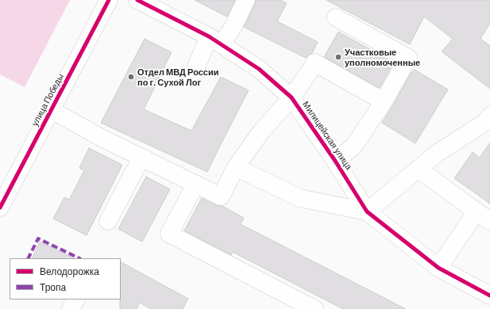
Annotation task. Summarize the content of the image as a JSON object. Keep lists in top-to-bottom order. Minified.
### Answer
{"streets":{"street":["улица Победы","Милицейская улица"]},"places":["Участковые уполномоченные","Отдел МВД России по г. Сухой Лог"],"legend":["Велодорожка","Тропа"]}
